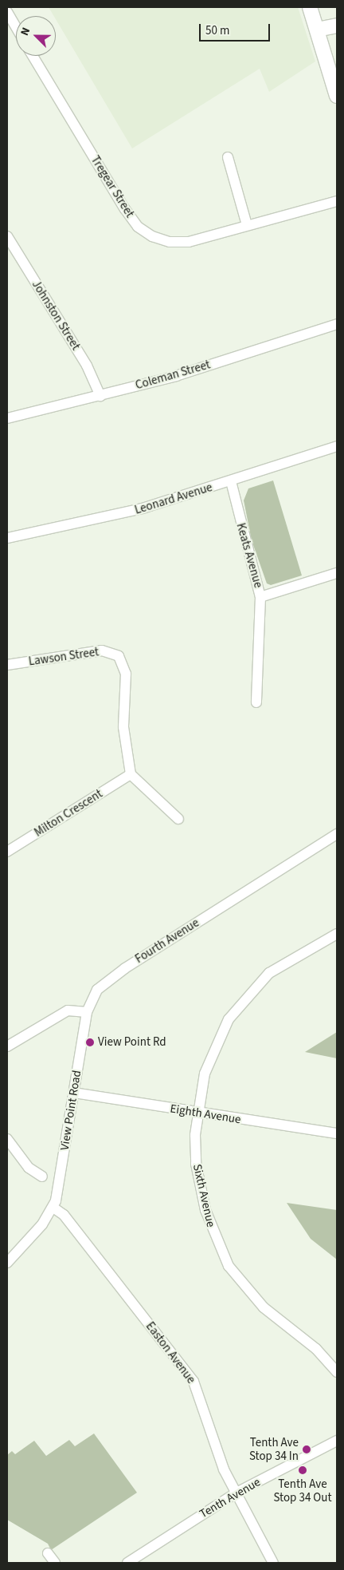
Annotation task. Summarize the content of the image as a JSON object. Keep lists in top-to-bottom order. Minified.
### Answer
{"streets":{"street":["Tregear Street","Johnston Street","Coleman Street","Leonard Avenue","Keats Avenue","Lawson Street","Milton Crescent","Fourth Avenue","View Point Road","Eighth Avenue","Sixth Avenue","Easton Avenue","Tenth Avenue"]},"crossings":[["Johnston Street","Coleman Street"],["Leonard Avenue","Keats Avenue"],["Lawson Street","Milton Crescent"],["Fourth Avenue","View Point Road"],["View Point Road","Eighth Avenue"],["View Point Road","Easton Avenue"],["Eighth Avenue","Sixth Avenue"],["Easton Avenue","Tenth Avenue"]],"places":["View Point Rd","Tenth Ave Stop 34 In","Tenth Ave Stop 34 Out"],"scale_bar":"50 m","north":"top left"}
